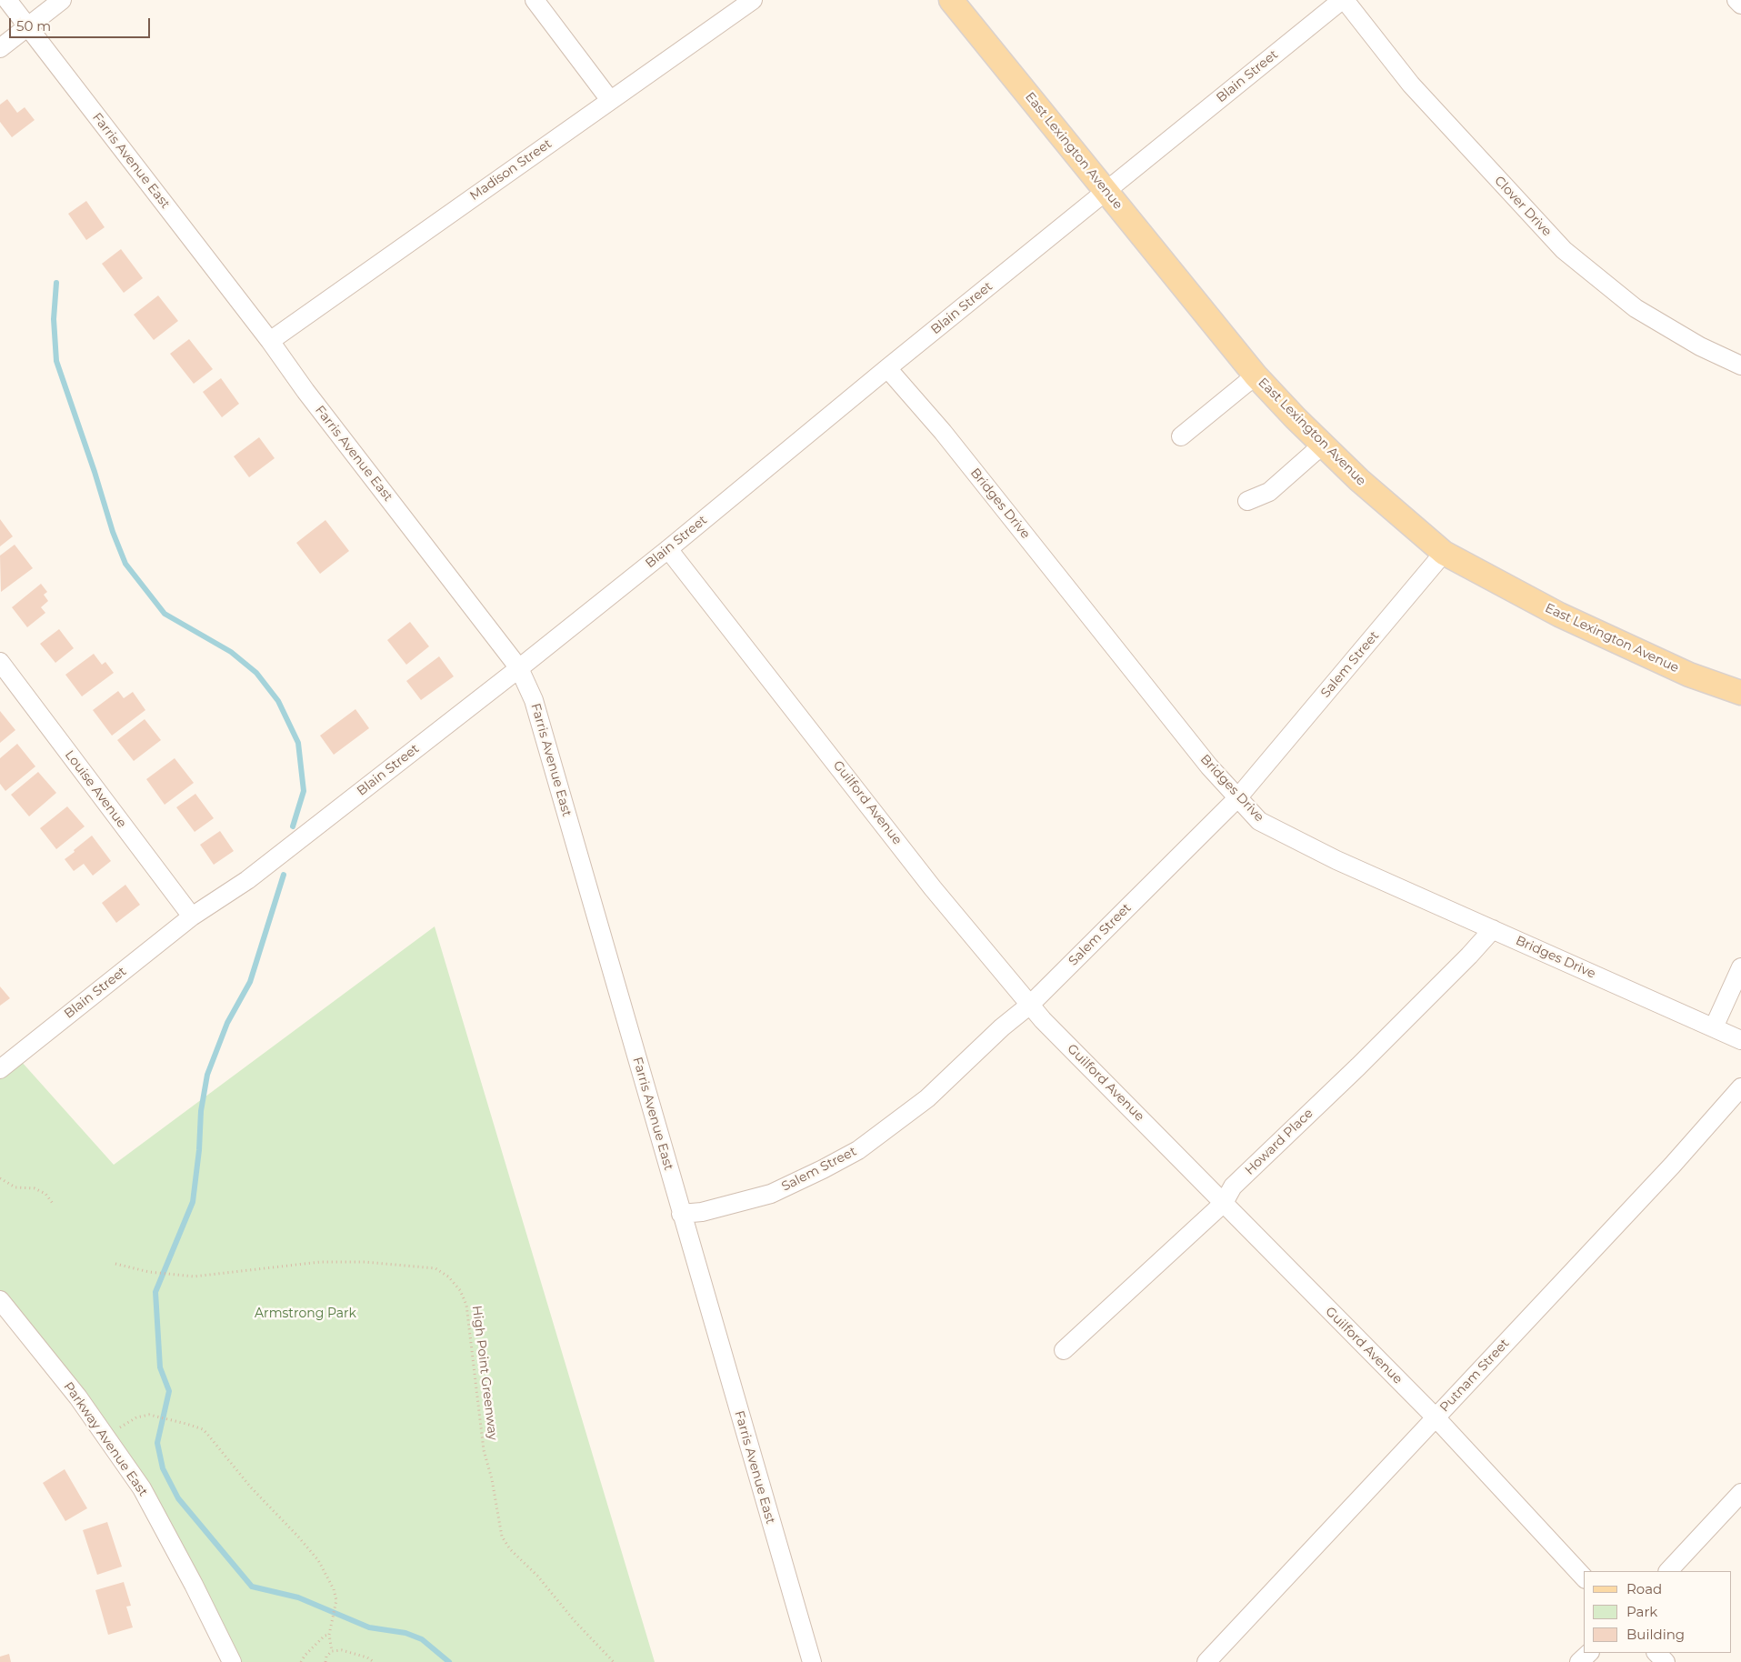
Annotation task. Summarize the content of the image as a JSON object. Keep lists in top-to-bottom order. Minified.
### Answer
{"streets":{"main road":["East Lexington Avenue"],"street":["Blain Street","Farris Avenue East","Madison Street","Clover Drive","Bridges Drive","Salem Street","Louise Avenue","Guilford Avenue","Howard Place","Putnam Street","Parkway Avenue East"],"path":["High Point Greenway"]},"crossings":[["Blain Street","East Lexington Avenue"],["Blain Street","Farris Avenue East"],["Blain Street","Clover Drive"],["Blain Street","Bridges Drive"],["Blain Street","Louise Avenue"],["Blain Street","Guilford Avenue"],["East Lexington Avenue","Salem Street"],["Farris Avenue East","Madison Street"],["Farris Avenue East","Salem Street"],["Bridges Drive","Salem Street"],["Bridges Drive","Howard Place"],["Salem Street","Guilford Avenue"],["Guilford Avenue","Howard Place"],["Guilford Avenue","Putnam Street"]],"parks":["Armstrong Park"],"legend":["Road","Park","Building"],"scale_bar":"50 m"}
